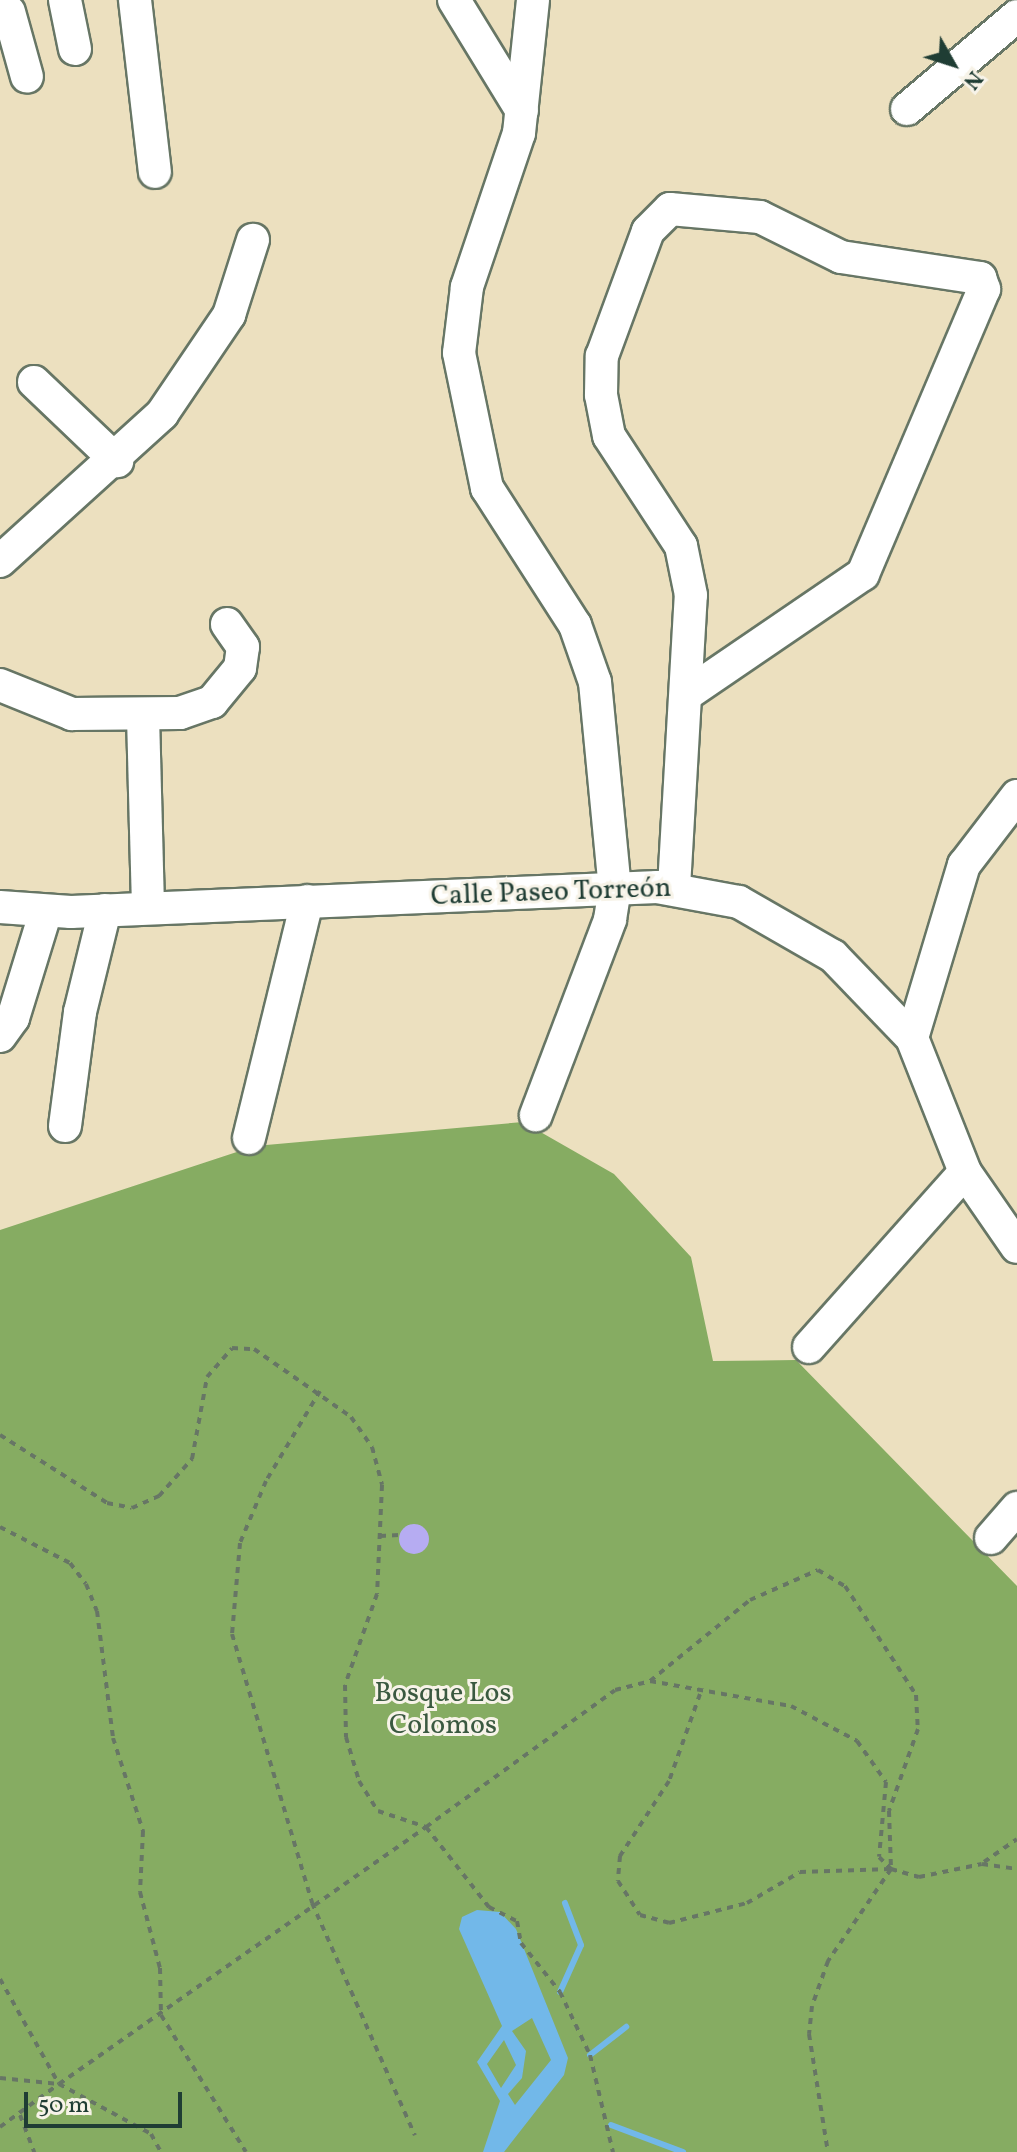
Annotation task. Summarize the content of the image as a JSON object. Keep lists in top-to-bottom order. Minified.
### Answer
{"streets":{"street":["Calle Paseo Torreón"]},"parks":["Bosque Los Colomos"],"scale_bar":"50 m","north":"bottom right"}
